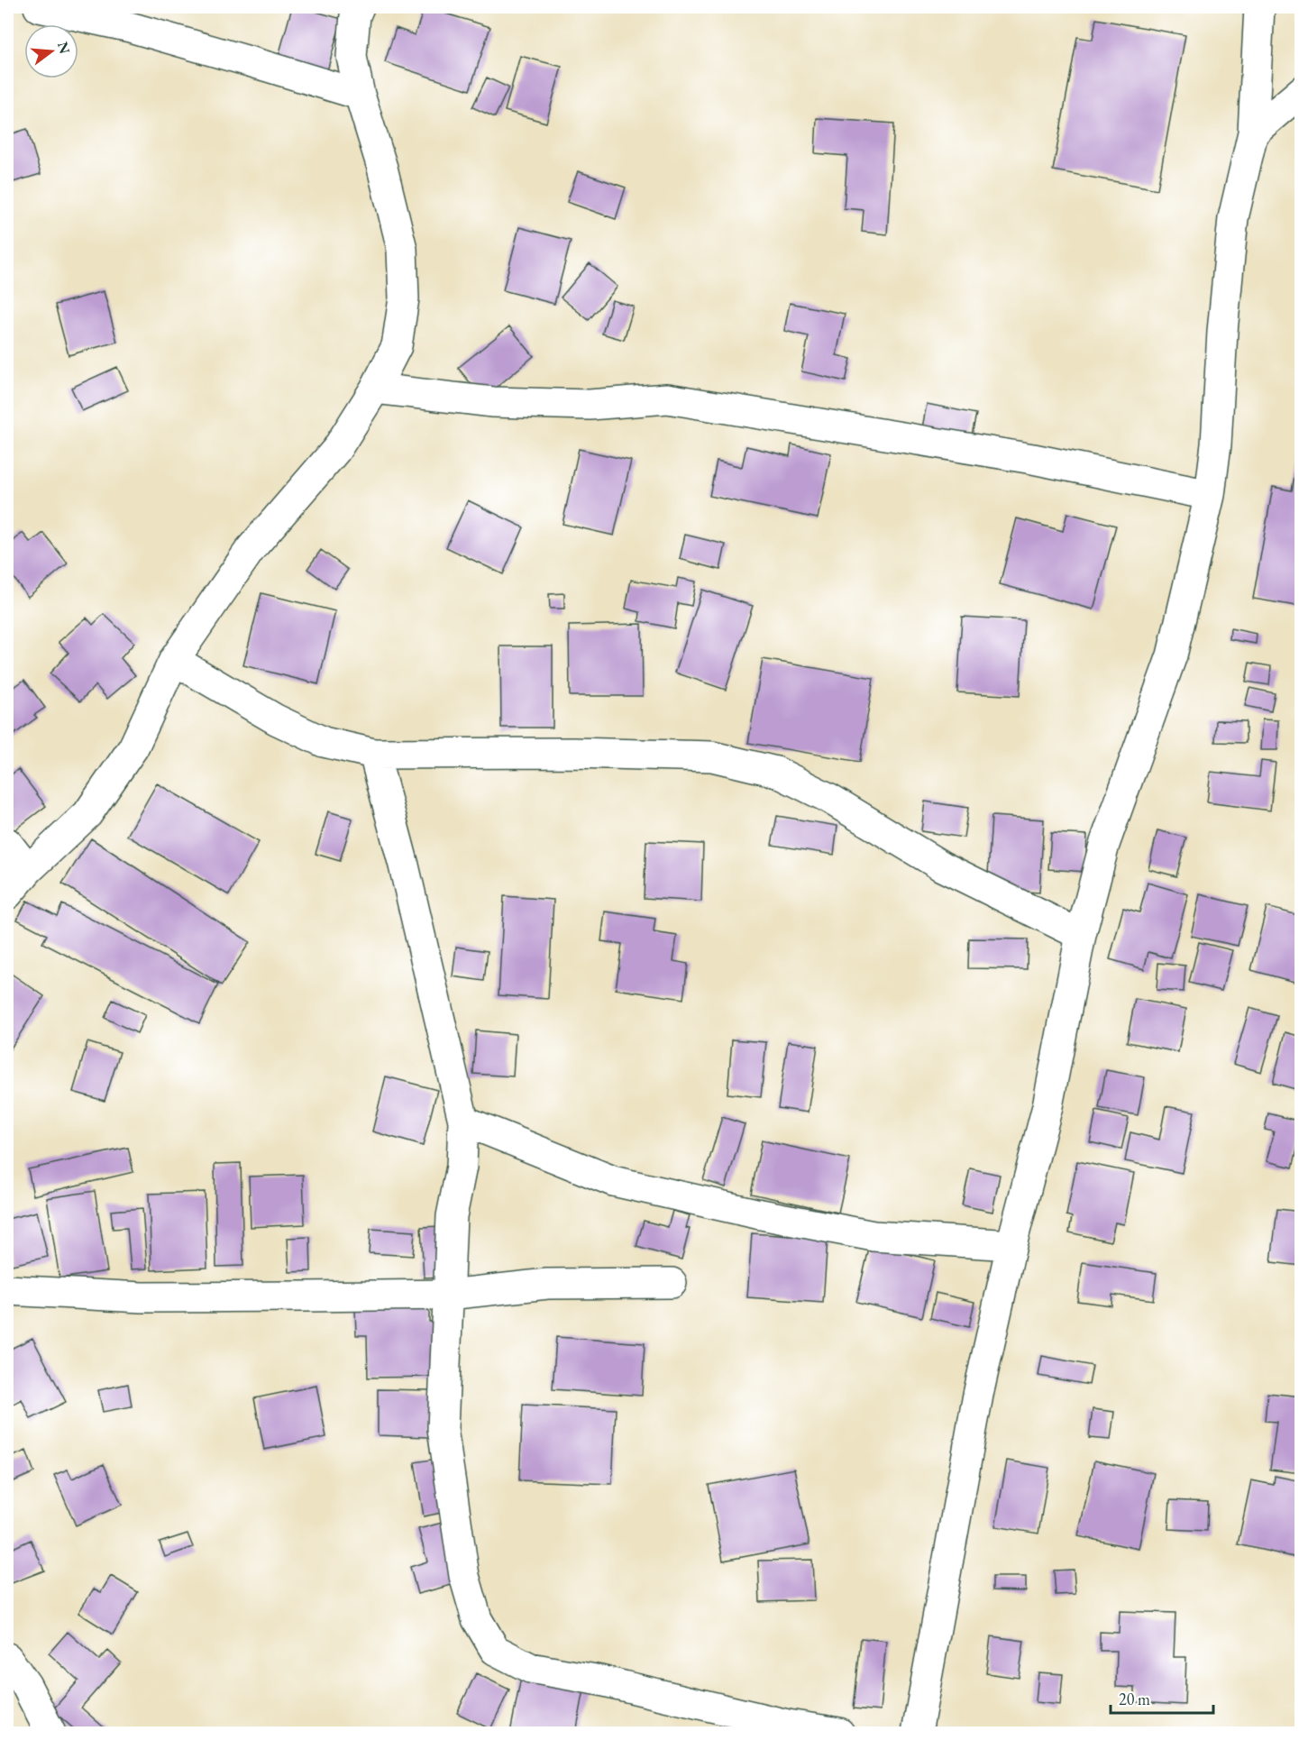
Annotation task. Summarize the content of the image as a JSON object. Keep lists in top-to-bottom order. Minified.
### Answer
{"scale_bar":"20 m","north":"right"}
